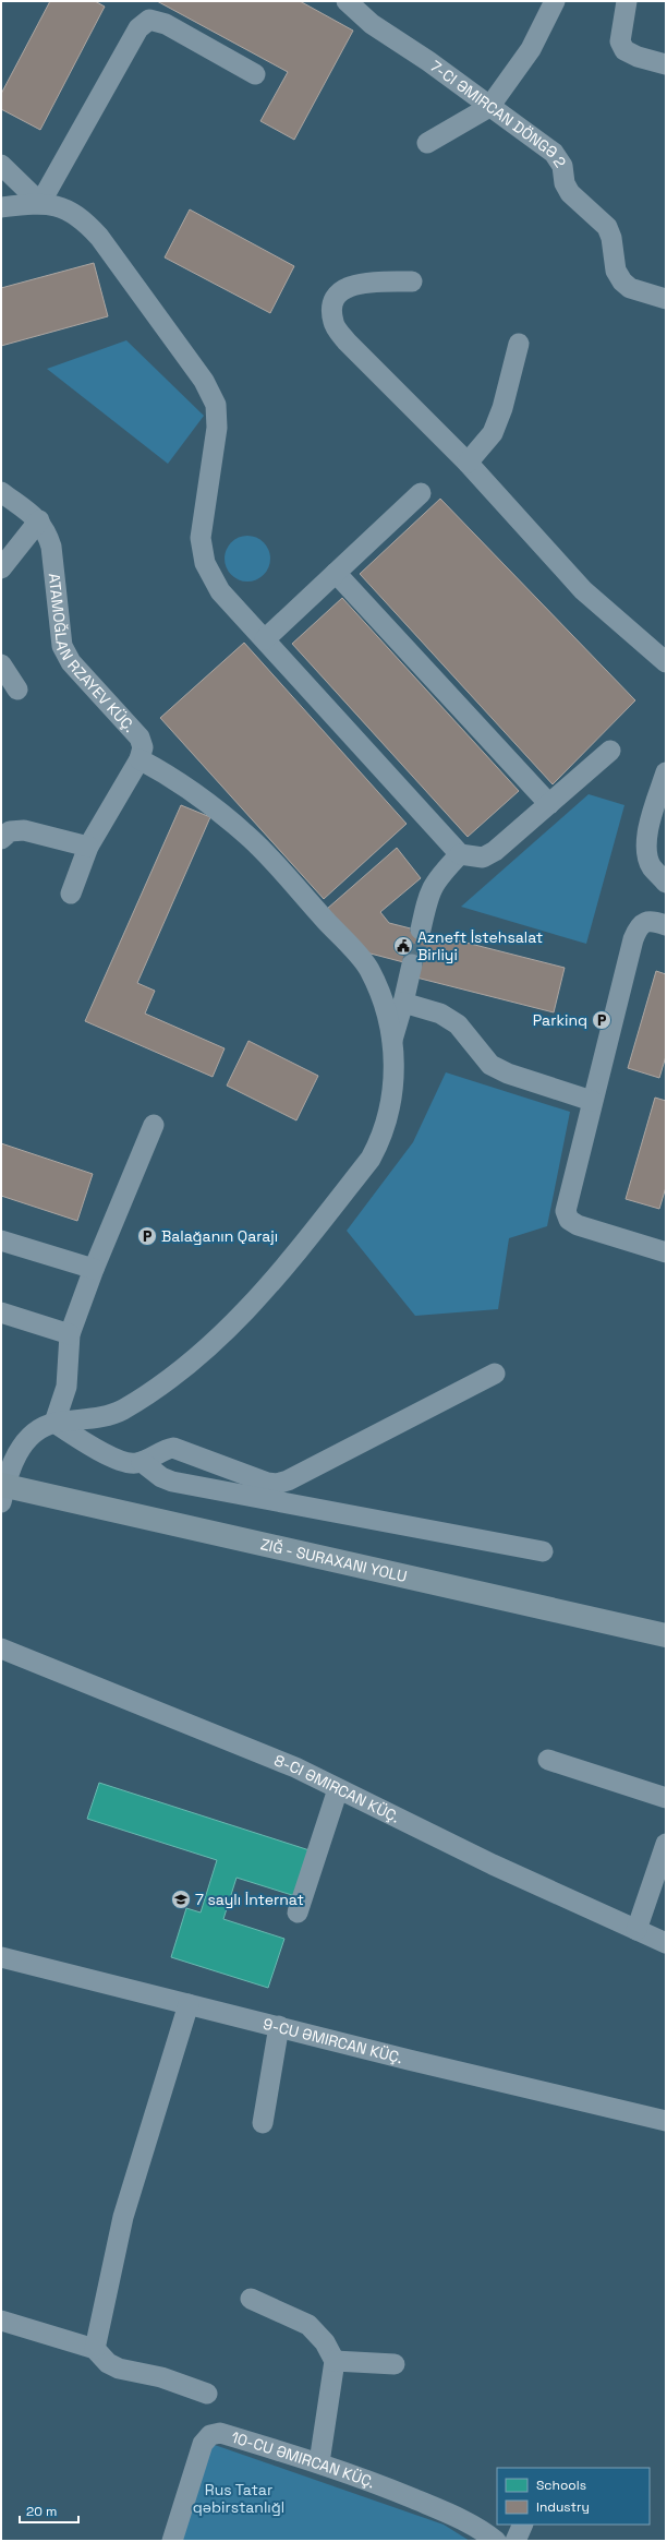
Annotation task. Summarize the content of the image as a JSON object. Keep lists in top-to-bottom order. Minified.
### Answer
{"streets":{"street":["7-CI ƏMIRCAN DÖNGƏ 2","ATAMOĞLAN RZAYEV KÜÇ.","8-CI ƏMIRCAN KÜÇ.","9-CU ƏMIRCAN KÜÇ.","10-CU ƏMIRCAN KÜÇ."]},"parks":["Rus Tatar qəbirstanlığl"],"places":{"public building":["Azneft İstehsalat Birliyi"],"parking":["Parkinq","Balağanın Qarajı"],"school or university":["7 saylı İnternat"]},"legend":["Schools","Industry"],"scale_bar":"20 m"}
